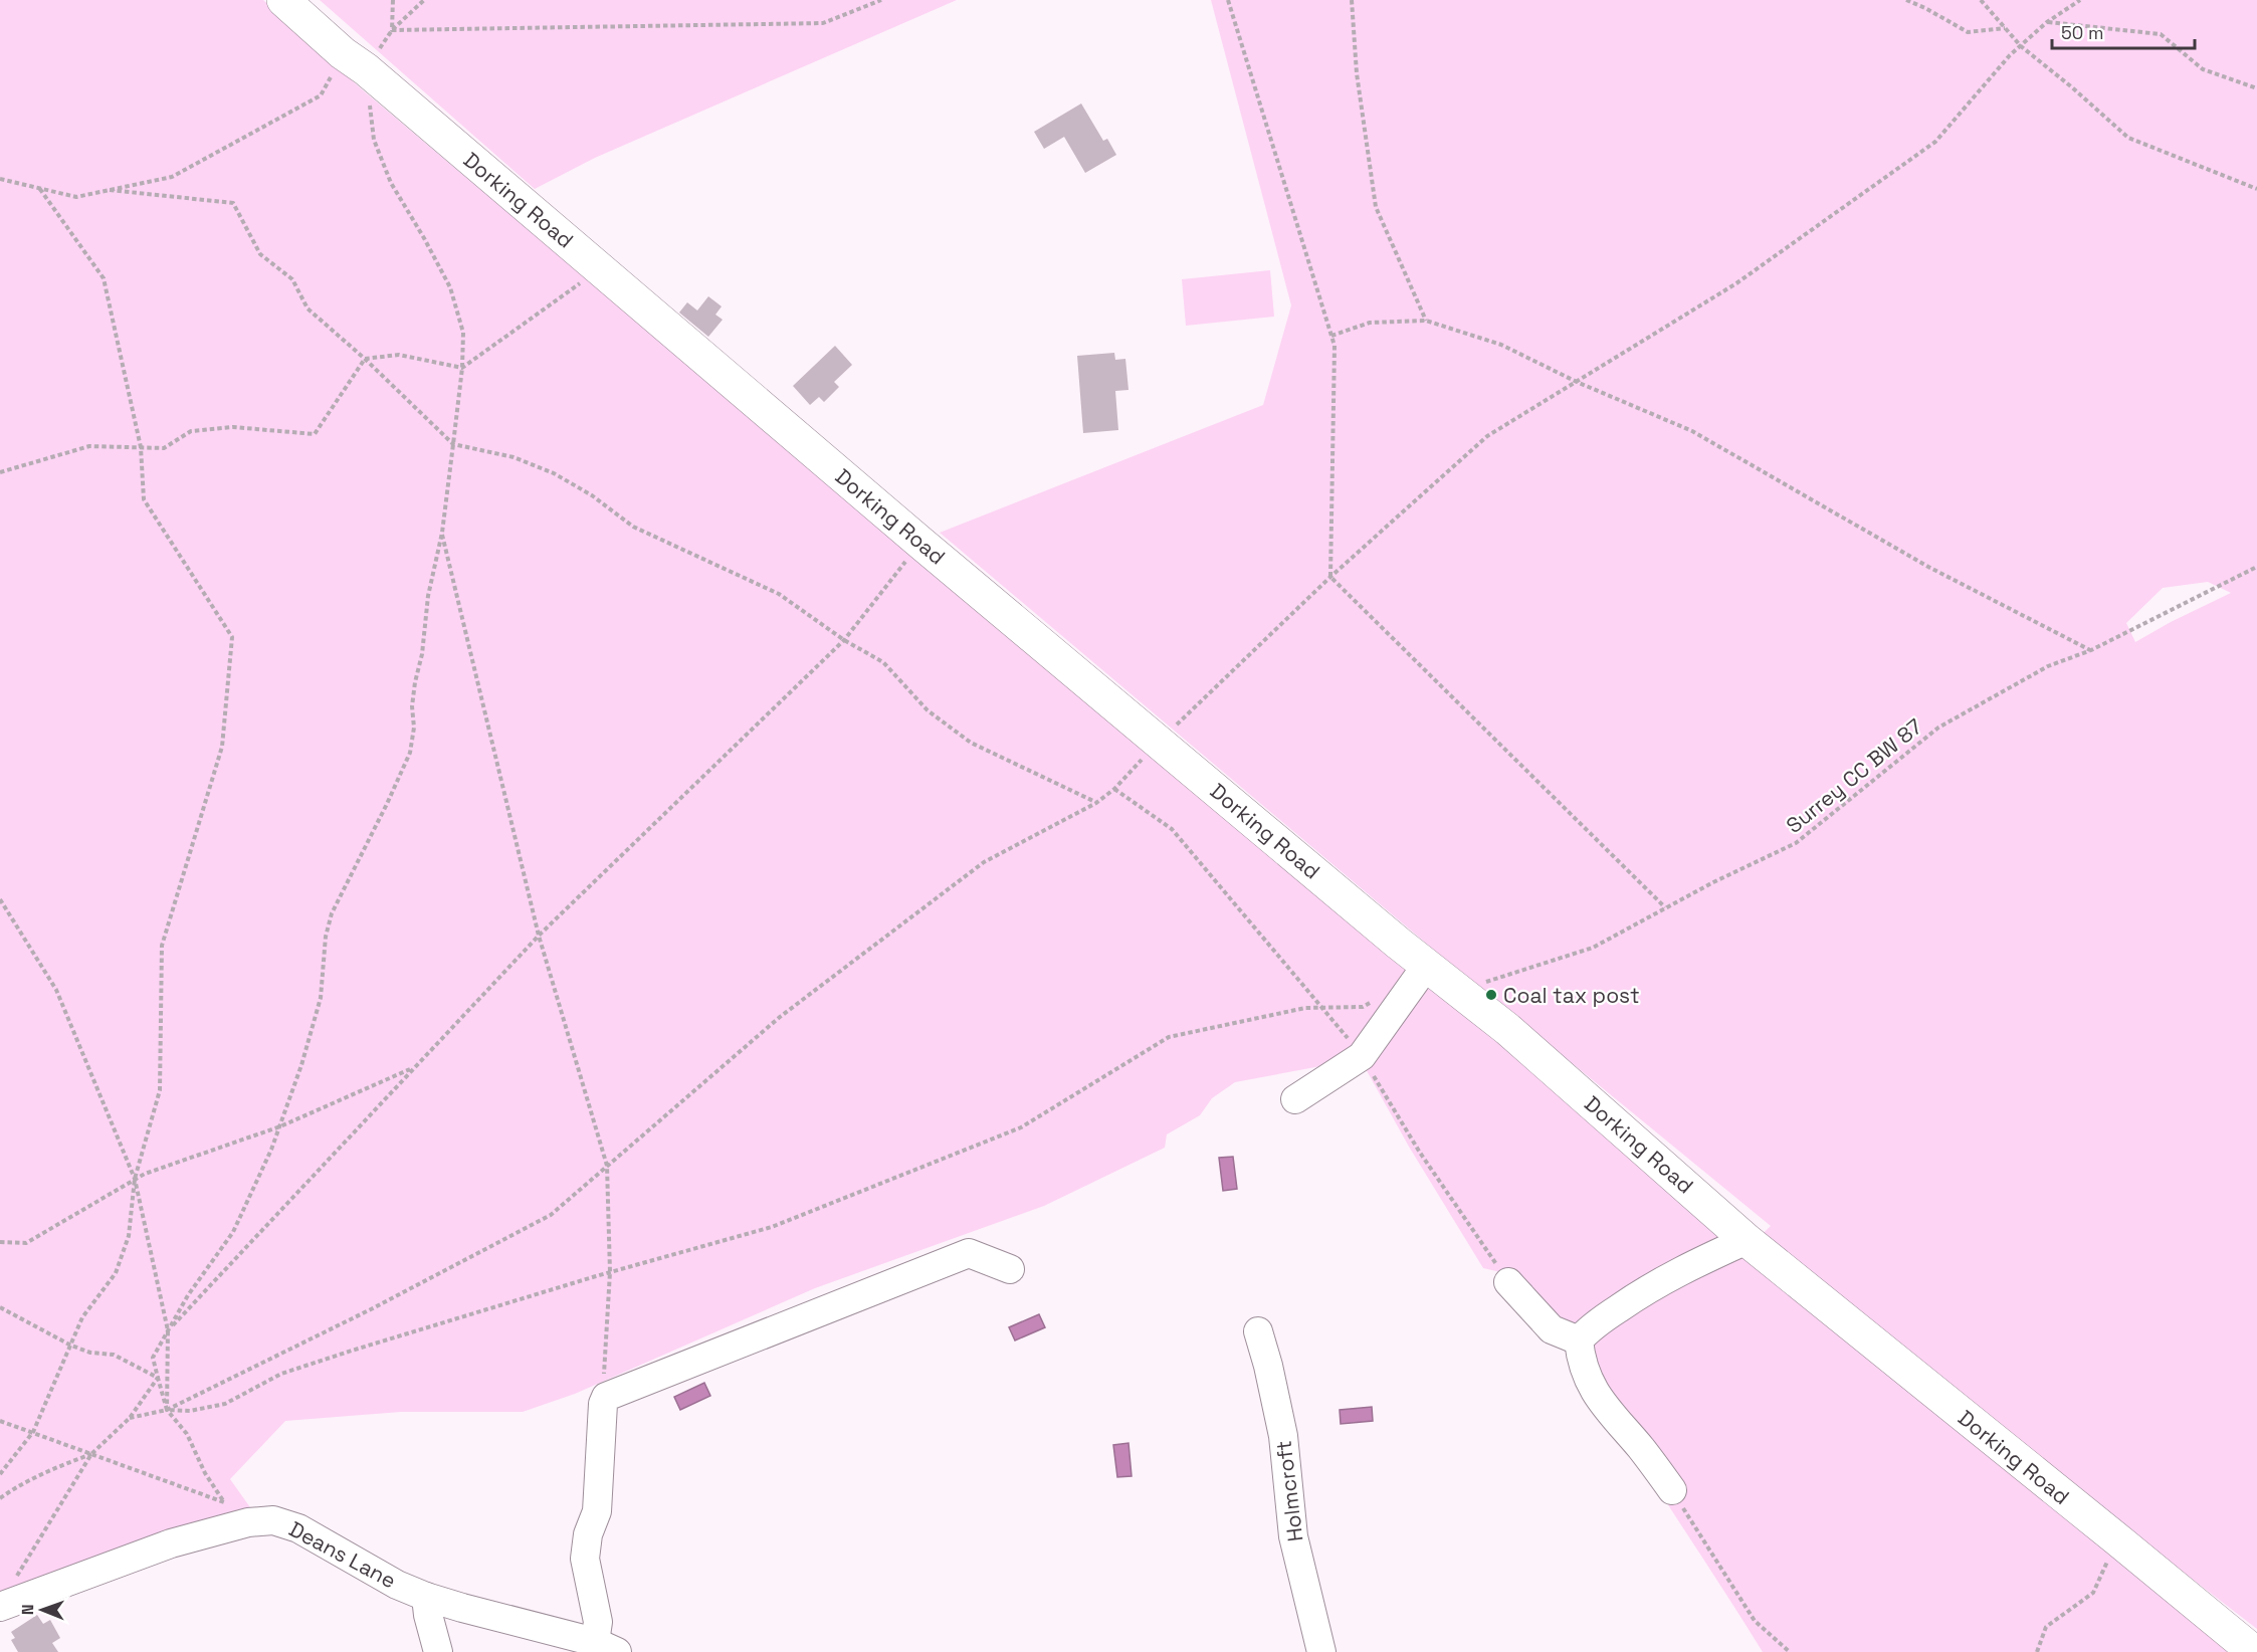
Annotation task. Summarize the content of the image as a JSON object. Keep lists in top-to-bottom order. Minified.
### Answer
{"streets":{"main road":["Dorking Road"],"street":["Holmcroft","Deans Lane"],"path":["Surrey CC BW 87"]},"places":["Coal tax post"],"scale_bar":"50 m","north":"left"}
